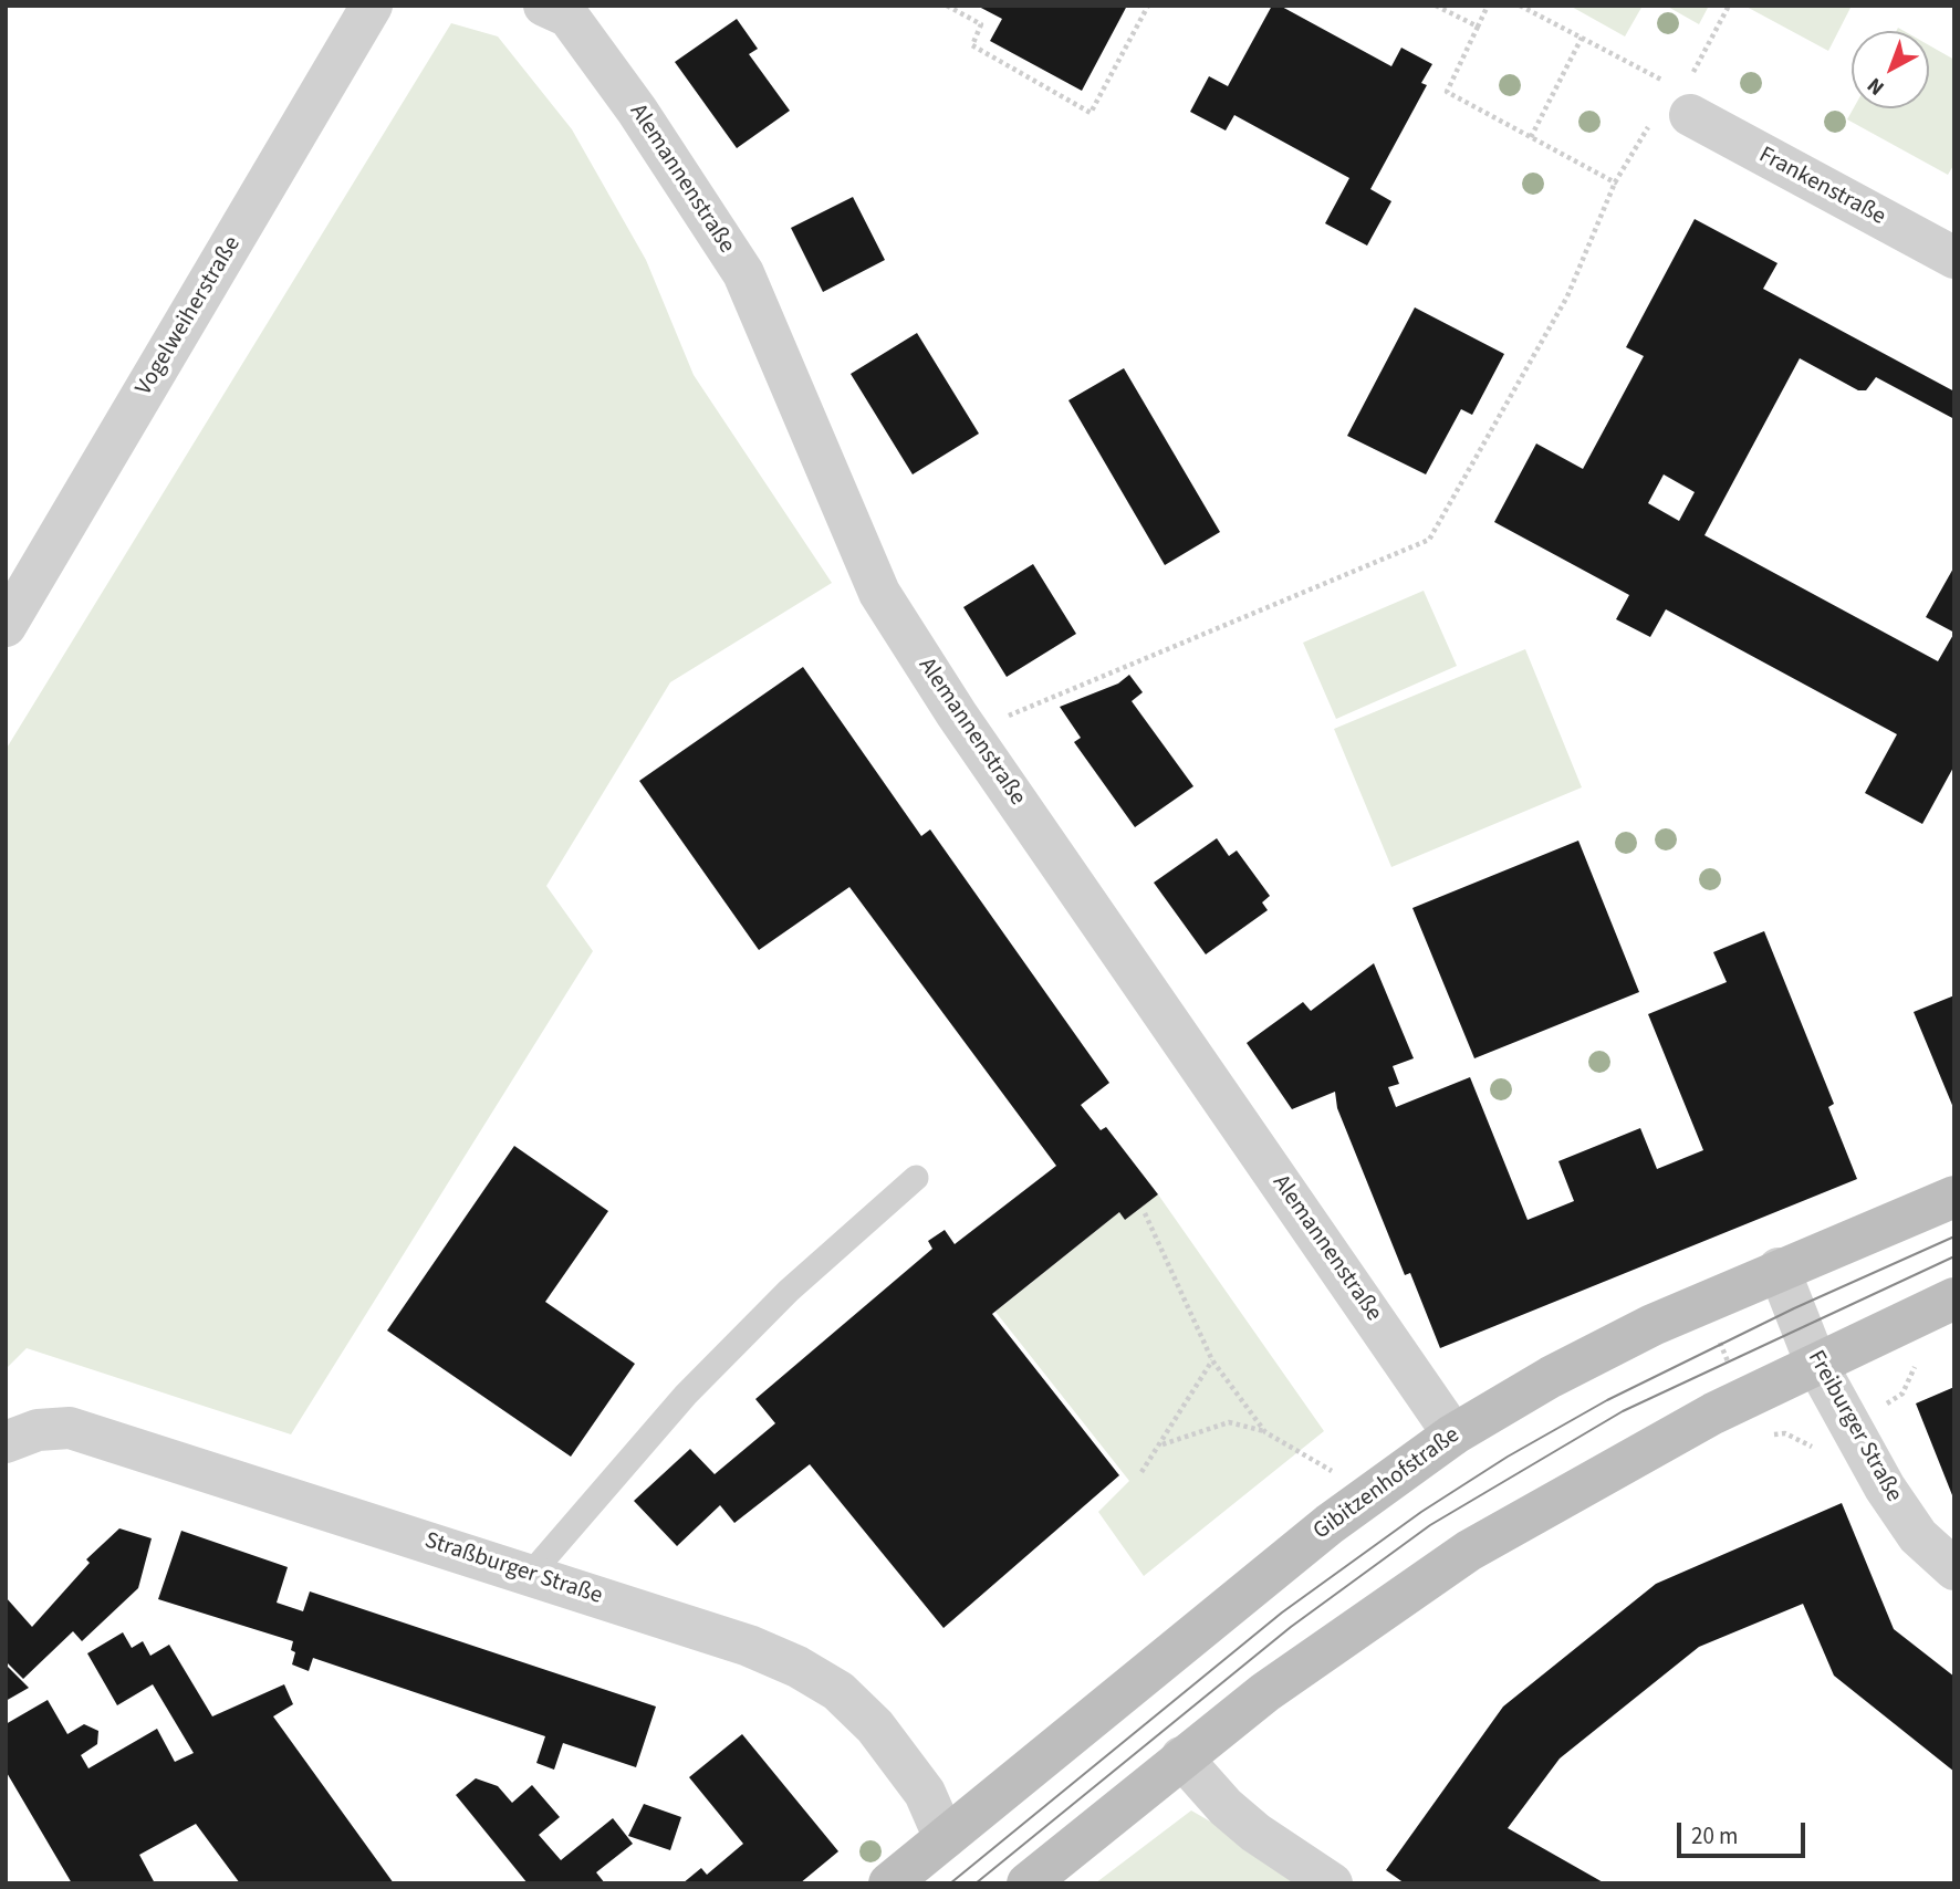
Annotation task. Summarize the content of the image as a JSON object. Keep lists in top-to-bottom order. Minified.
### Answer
{"streets":{"main road":["Gibitzenhofstraße"],"street":["Alemannenstraße","Frankenstraße","Vogelweiherstraße","Freiburger Straße","Straßburger Straße"]},"crossings":[["Alemannenstraße","Gibitzenhofstraße"],["Freiburger Straße","Gibitzenhofstraße"],["Gibitzenhofstraße","Straßburger Straße"]],"scale_bar":"20 m","north":"bottom left"}
